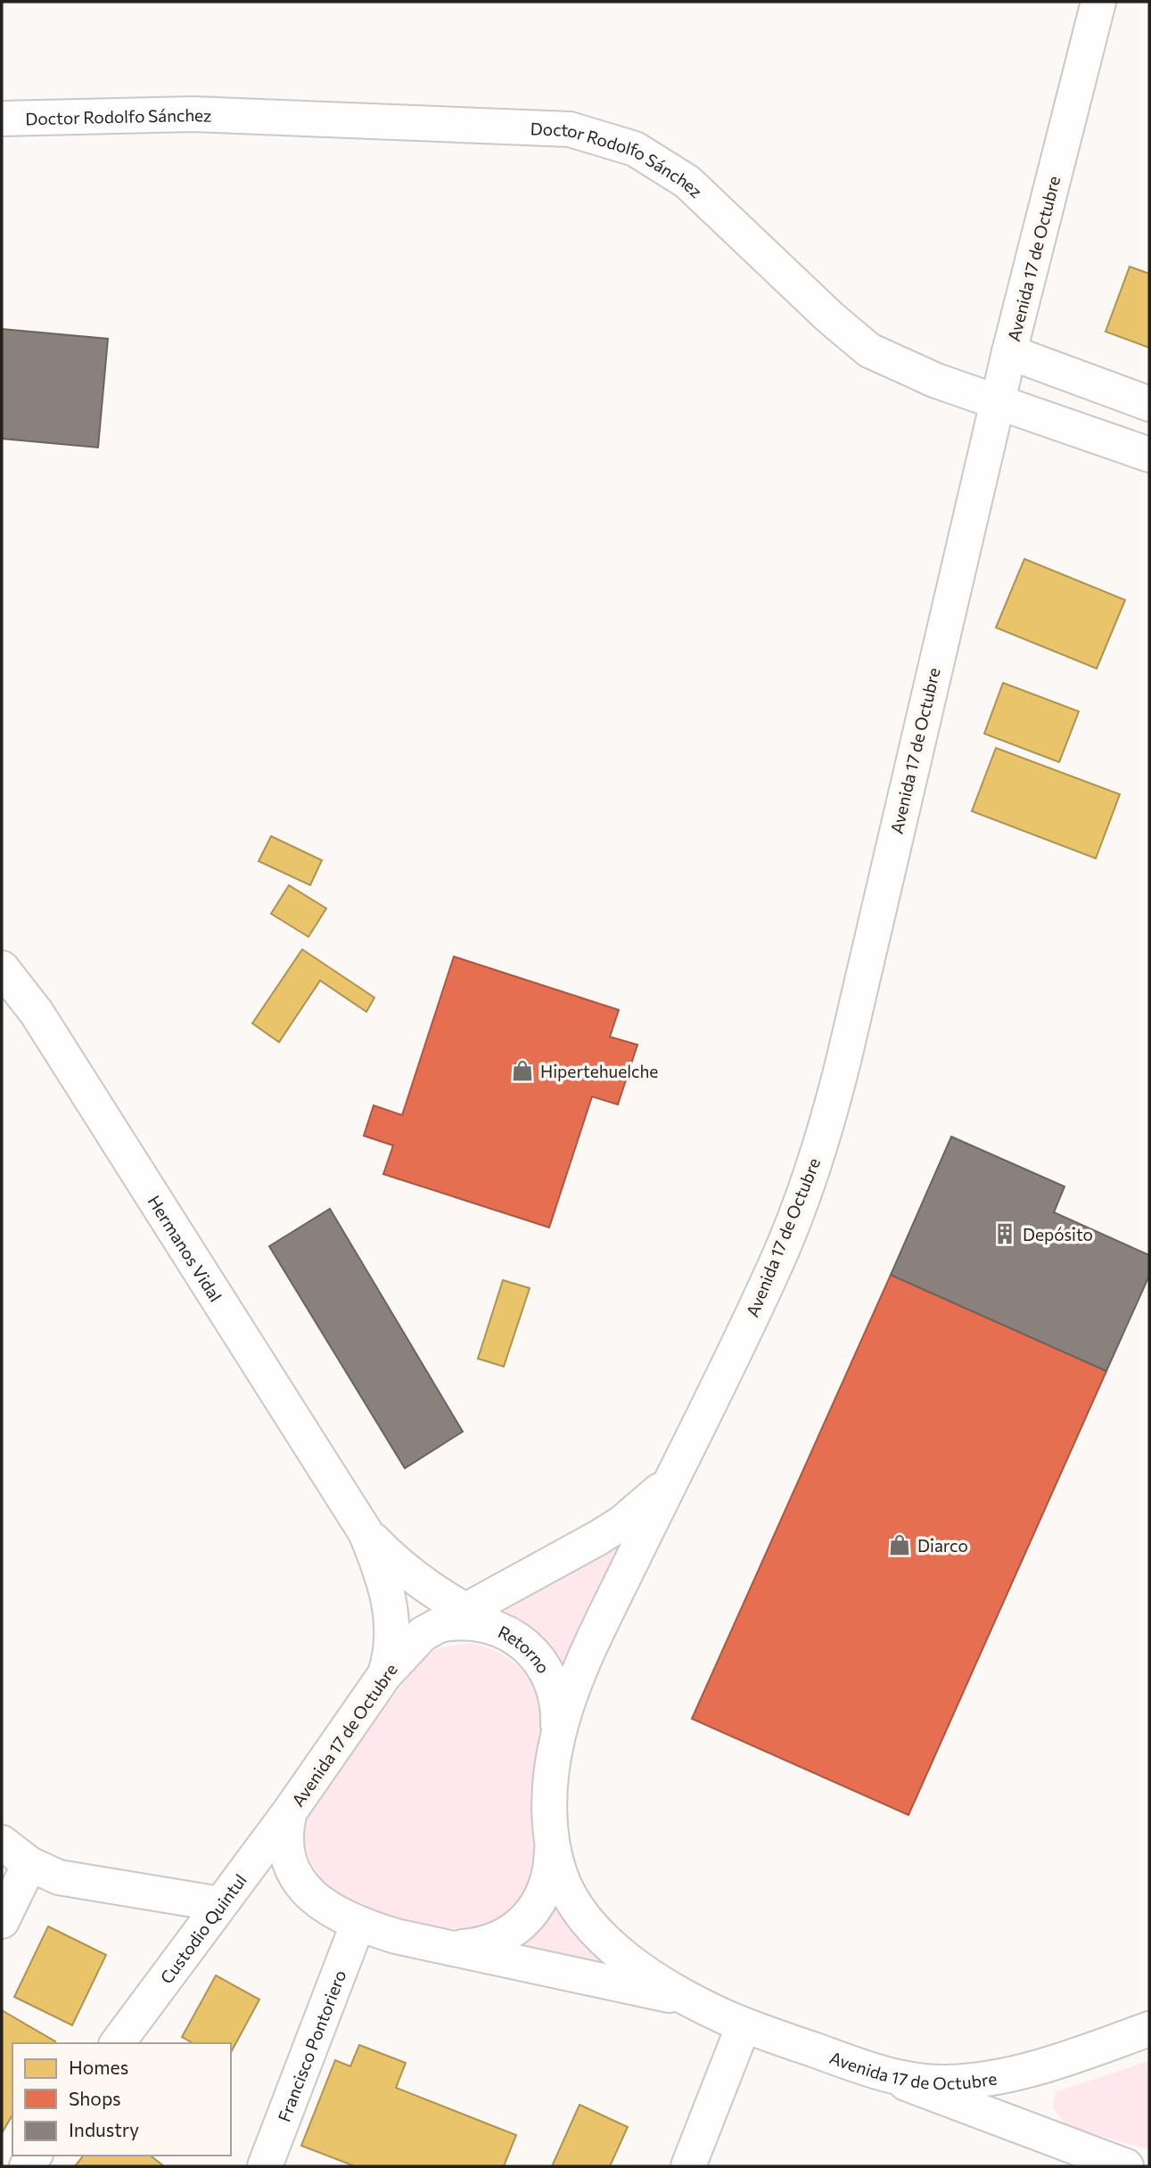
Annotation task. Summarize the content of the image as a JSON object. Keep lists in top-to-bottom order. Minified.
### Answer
{"streets":{"main road":["Doctor Rodolfo Sánchez","Avenida 17 de Octubre","Hermanos Vidal","Retorno","Custodio Quintul","Francisco Pontoriero"]},"crossings":[["Doctor Rodolfo Sánchez","Avenida 17 de Octubre"],["Avenida 17 de Octubre","Hermanos Vidal"],["Avenida 17 de Octubre","Retorno"],["Avenida 17 de Octubre","Custodio Quintul"],["Avenida 17 de Octubre","Francisco Pontoriero"],["Hermanos Vidal","Retorno"]],"places":{"shop":["Hipertehuelche","Diarco"],"building":["Depósito"]},"legend":["Homes","Shops","Industry"]}
